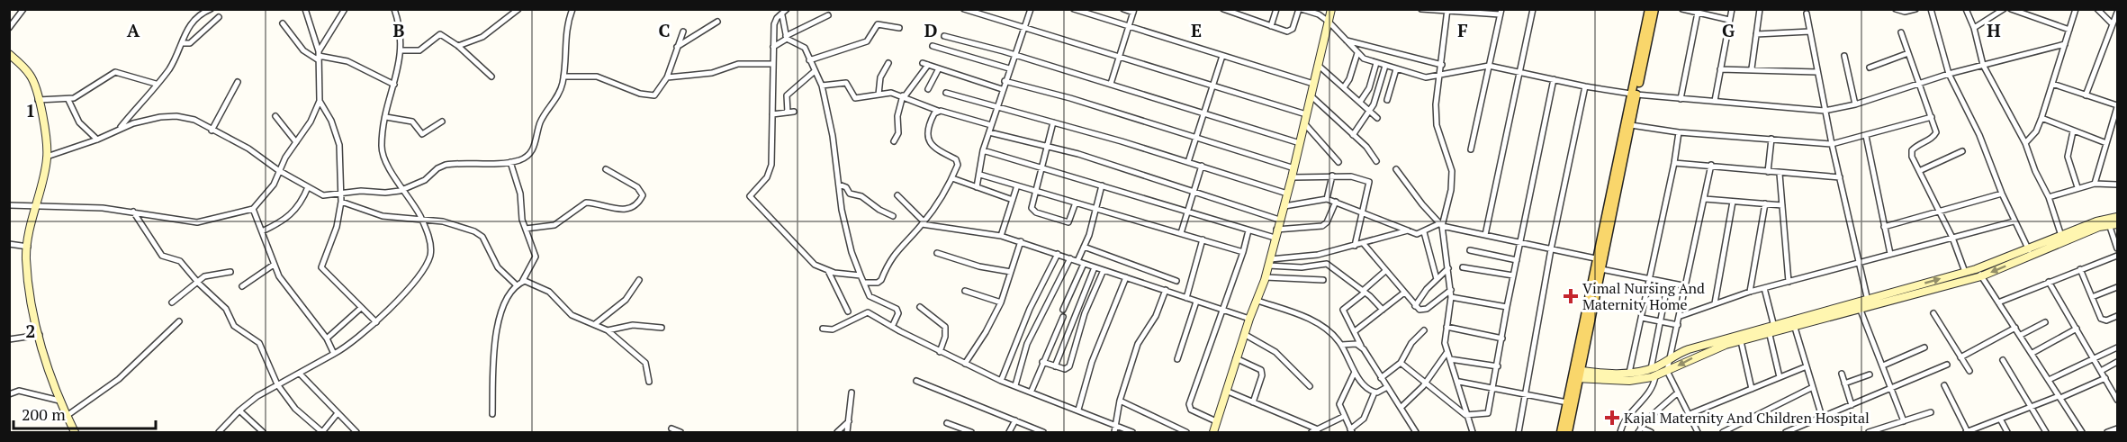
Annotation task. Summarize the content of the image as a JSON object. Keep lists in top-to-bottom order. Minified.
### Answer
{"places":{"health":["Vimal Nursing And Maternity Home","Kajal Maternity And Children Hospital"]},"scale_bar":"200 m","grid":{"columns":["A","B","C","D","E","F","G","H"],"rows":["1","2"]}}
